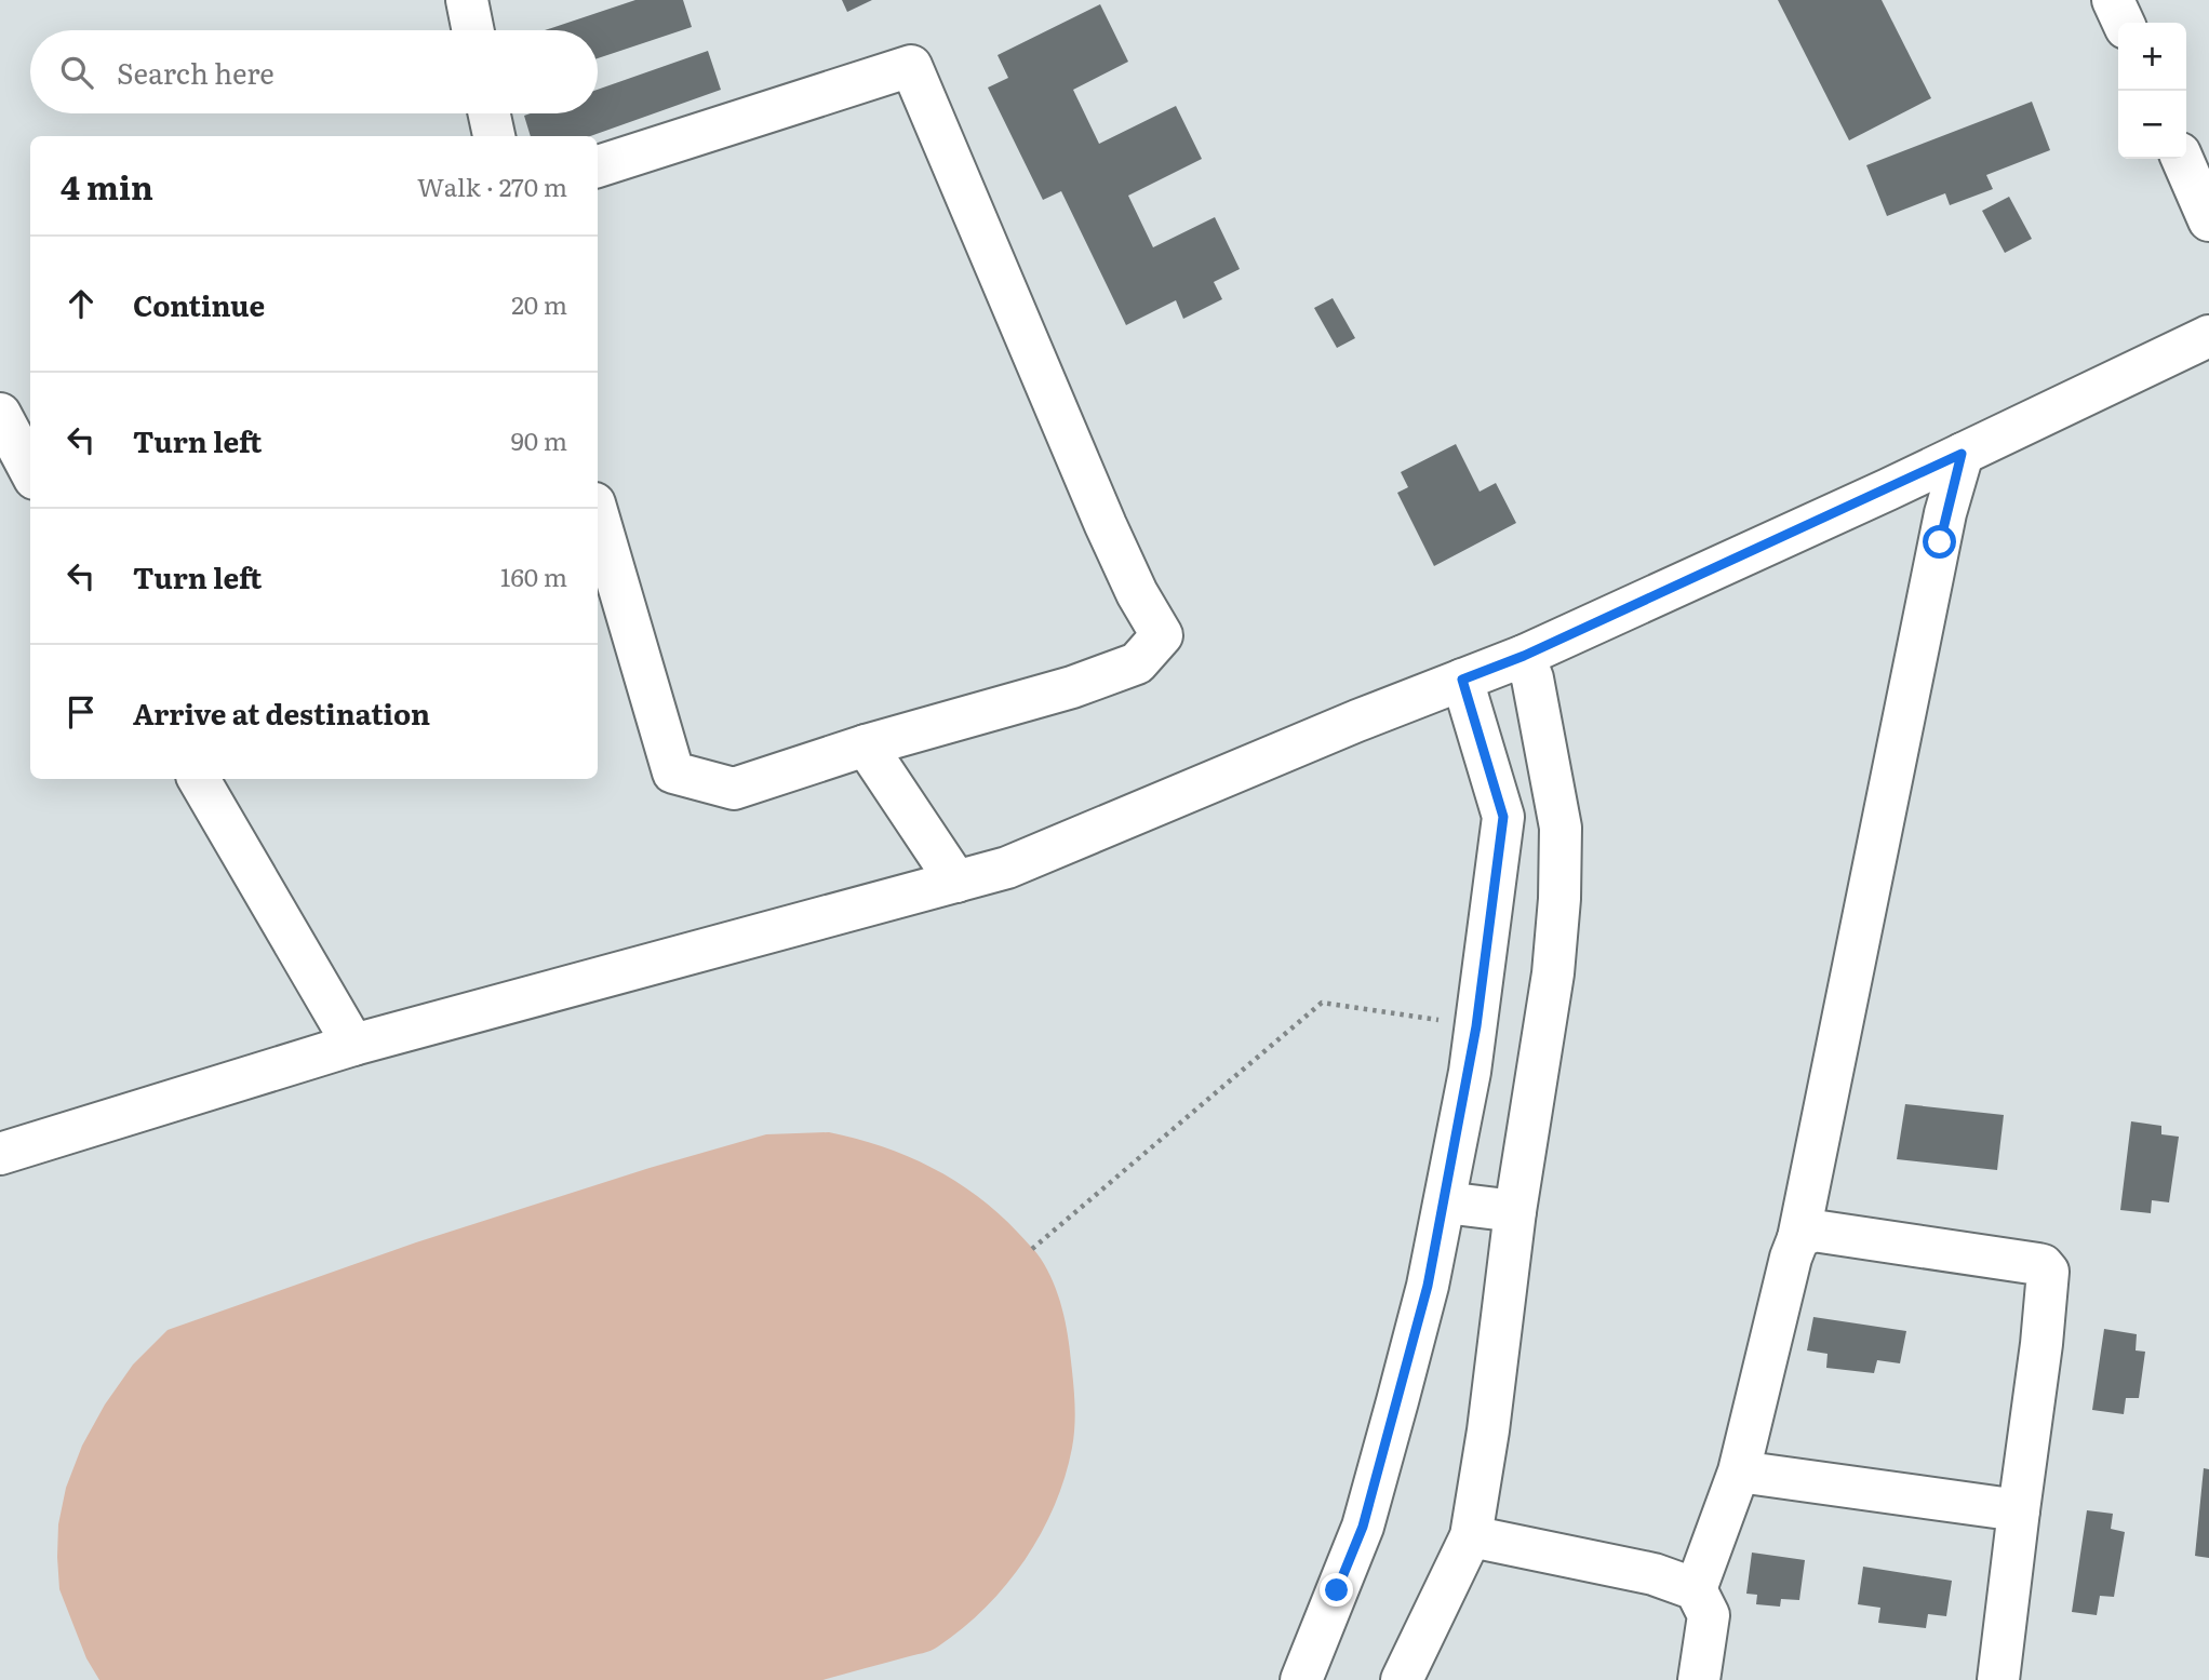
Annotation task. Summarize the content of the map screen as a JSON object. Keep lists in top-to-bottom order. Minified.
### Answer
{"page":{"map_buttons":["+","−"],"search":"Search here","heading":["4 min","Walk · 270 m"],"list":[["Continue","20 m"],["Turn left","90 m"],["Turn left","160 m"],"Arrive at destination"]}}
